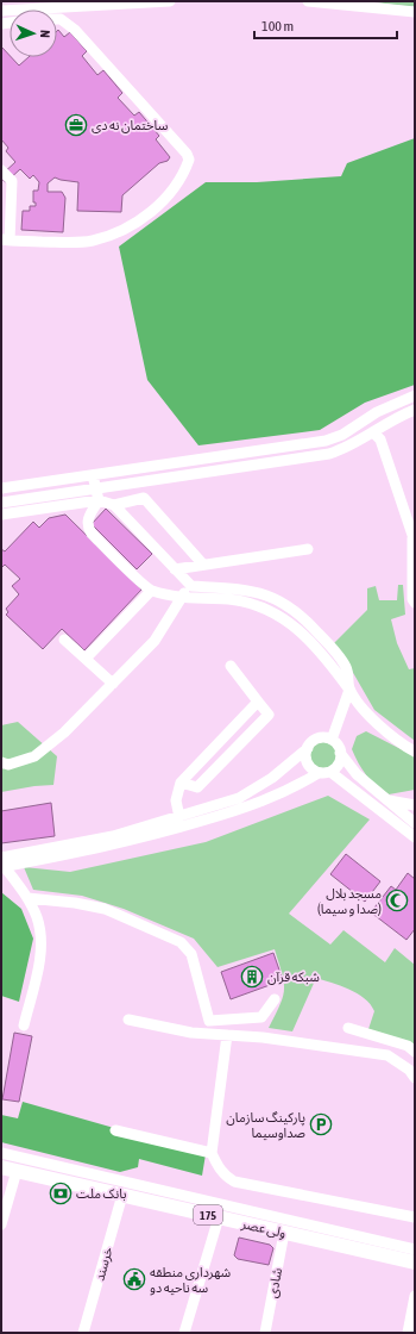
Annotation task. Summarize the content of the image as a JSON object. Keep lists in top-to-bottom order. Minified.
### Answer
{"streets":{"main road":["175","ولی عصر"],"street":["خرسند","شادی"]},"crossings":[["ولی عصر","خرسند"],["ولی عصر","شادی"]],"places":{"office":["ساختمان نه دی"],"mosque":["مسجد بلال (صدا و سیما)"],"building":["شبکه قرآن"],"parking":["پارکینگ سازمان صداوسیما"],"bank":["بانک ملت"],"public building":["شهرداری منطقه سه ناحیه دو"]},"scale_bar":"100 m","north":"right"}
